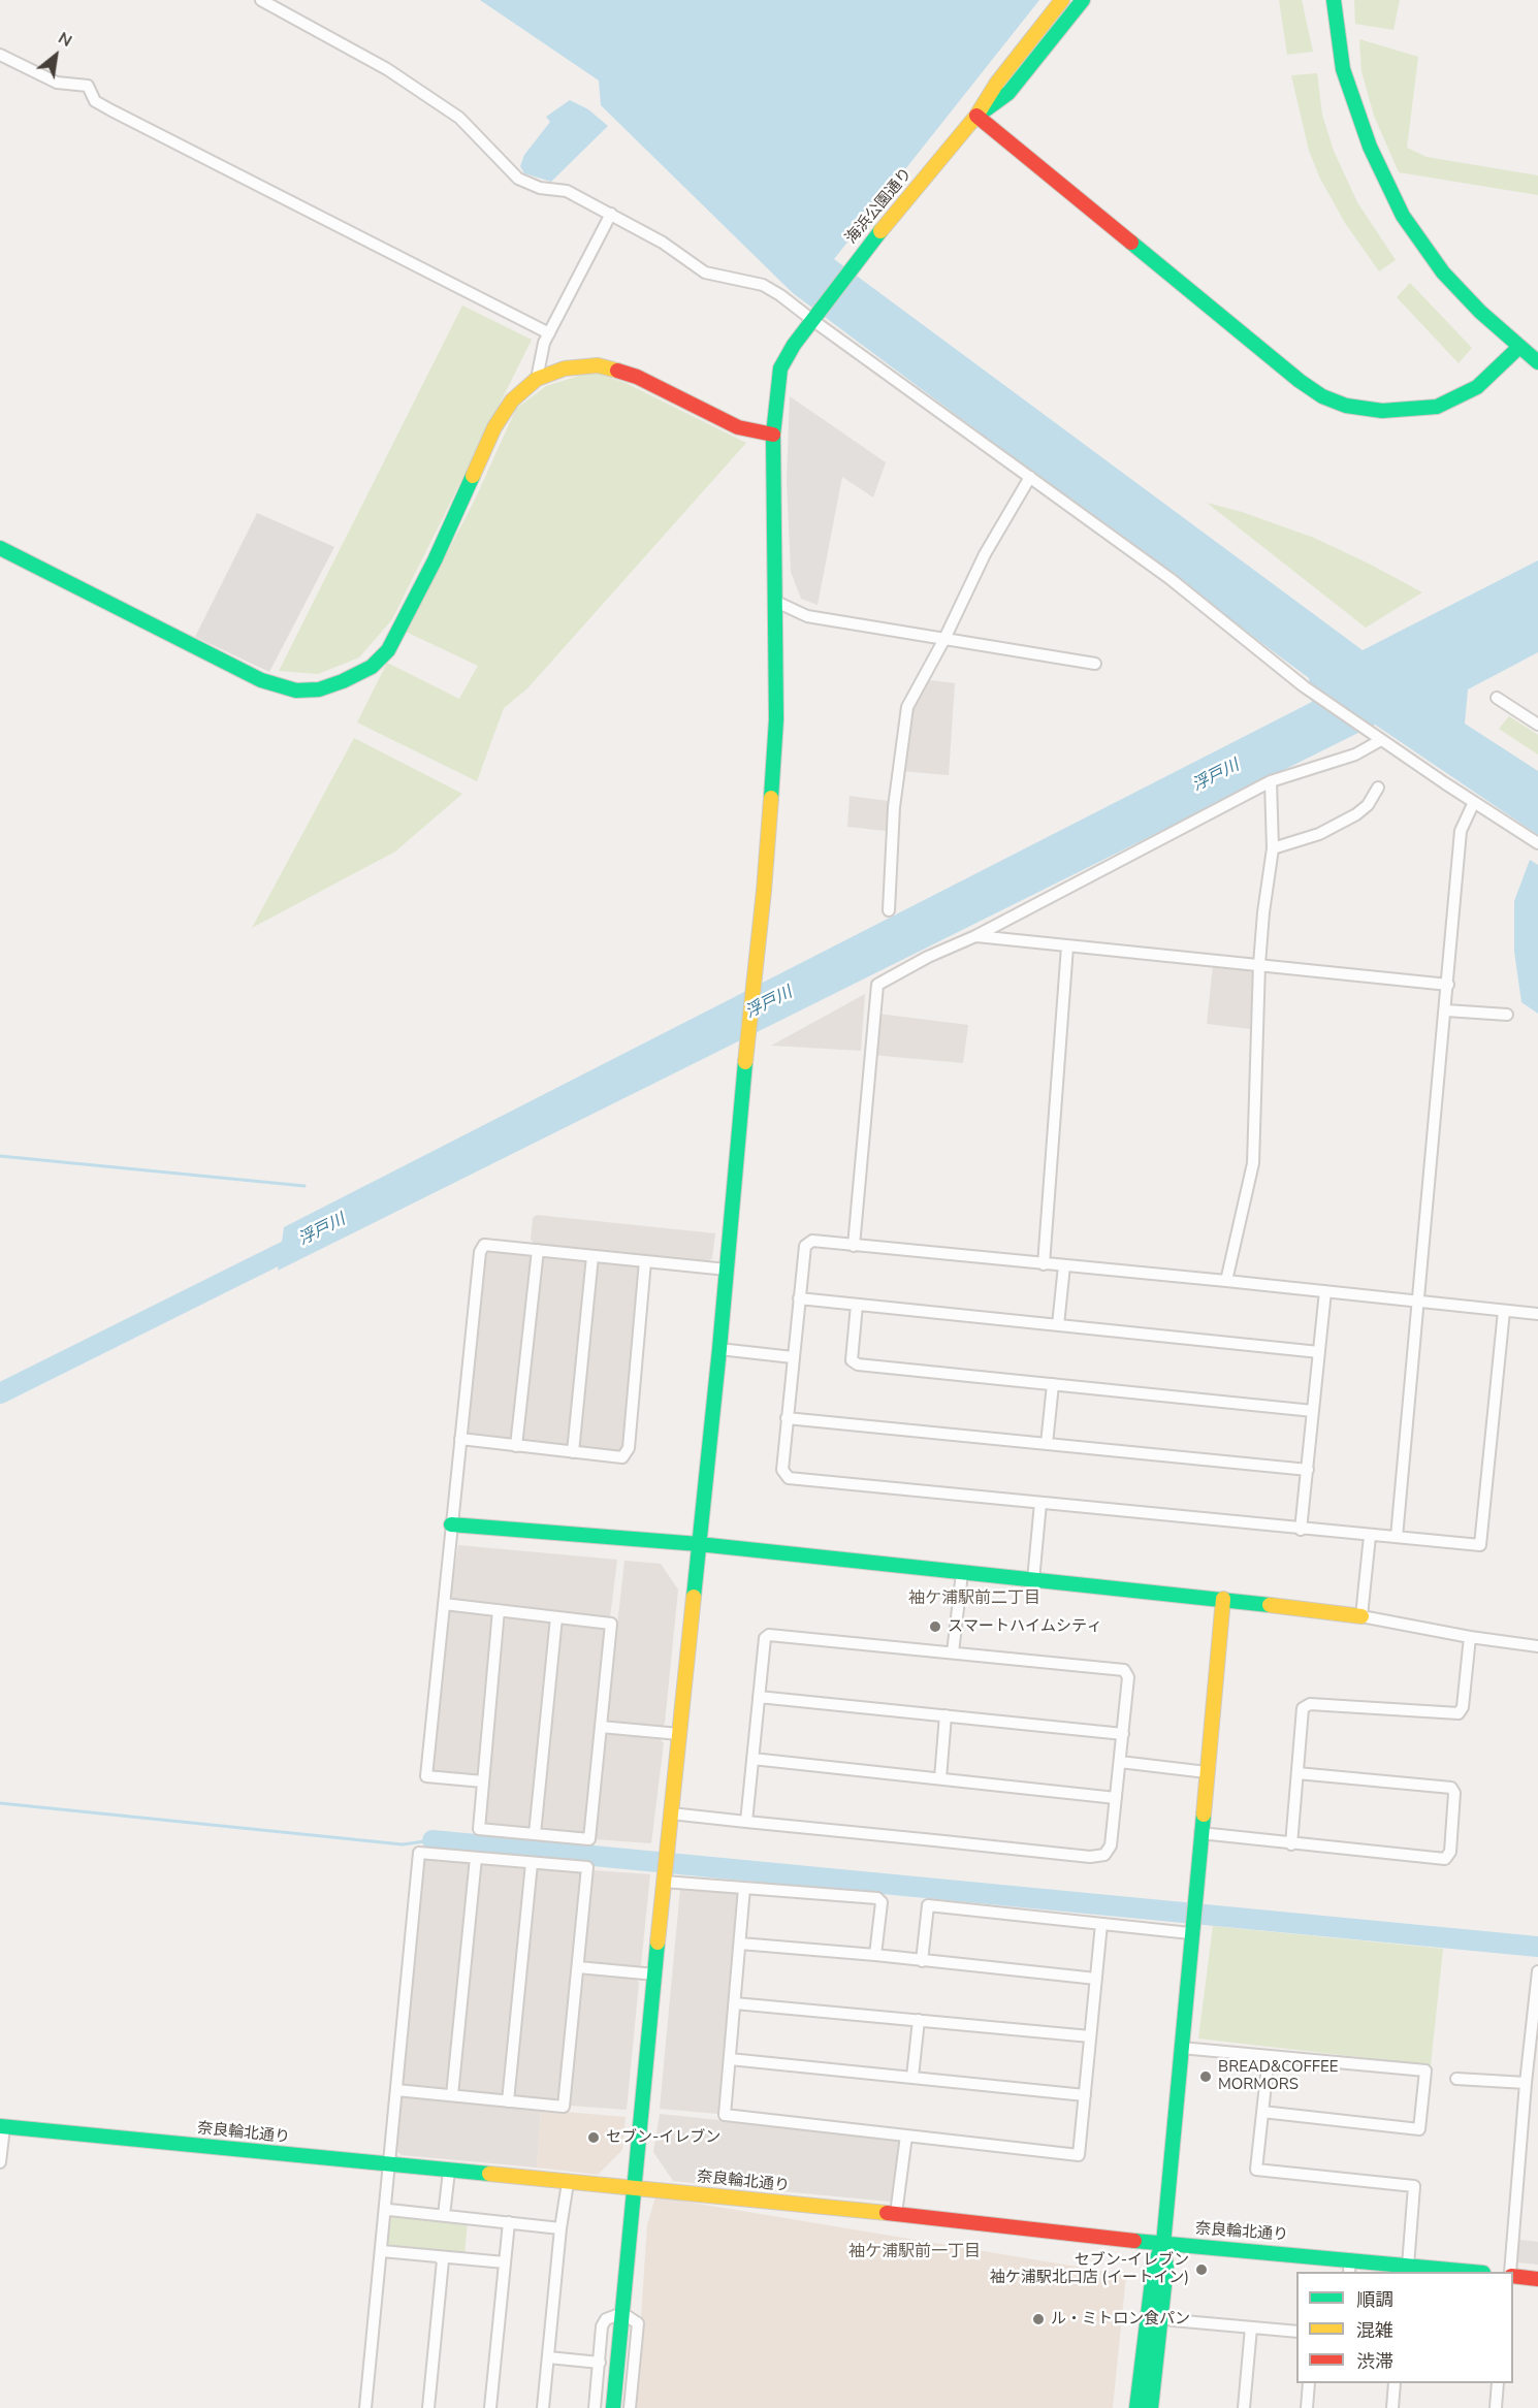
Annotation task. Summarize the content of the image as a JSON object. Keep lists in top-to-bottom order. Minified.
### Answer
{"streets":{"street":["海浜公園通り","奈良輪北通り"]},"crossings":[["海浜公園通り","奈良輪北通り"]],"districts":["袖ケ浦駅前二丁目","袖ケ浦駅前一丁目"],"water":["浮戸川"],"places":["スマートハイムシティ","BREAD&COFFEE MORMORS","セブン-イレブン","セブン-イレブン 袖ケ浦駅北口店 (イートイン)","ル・ミトロン食パン"],"legend":["順調","混雑","渋滞"],"north":"top right"}
